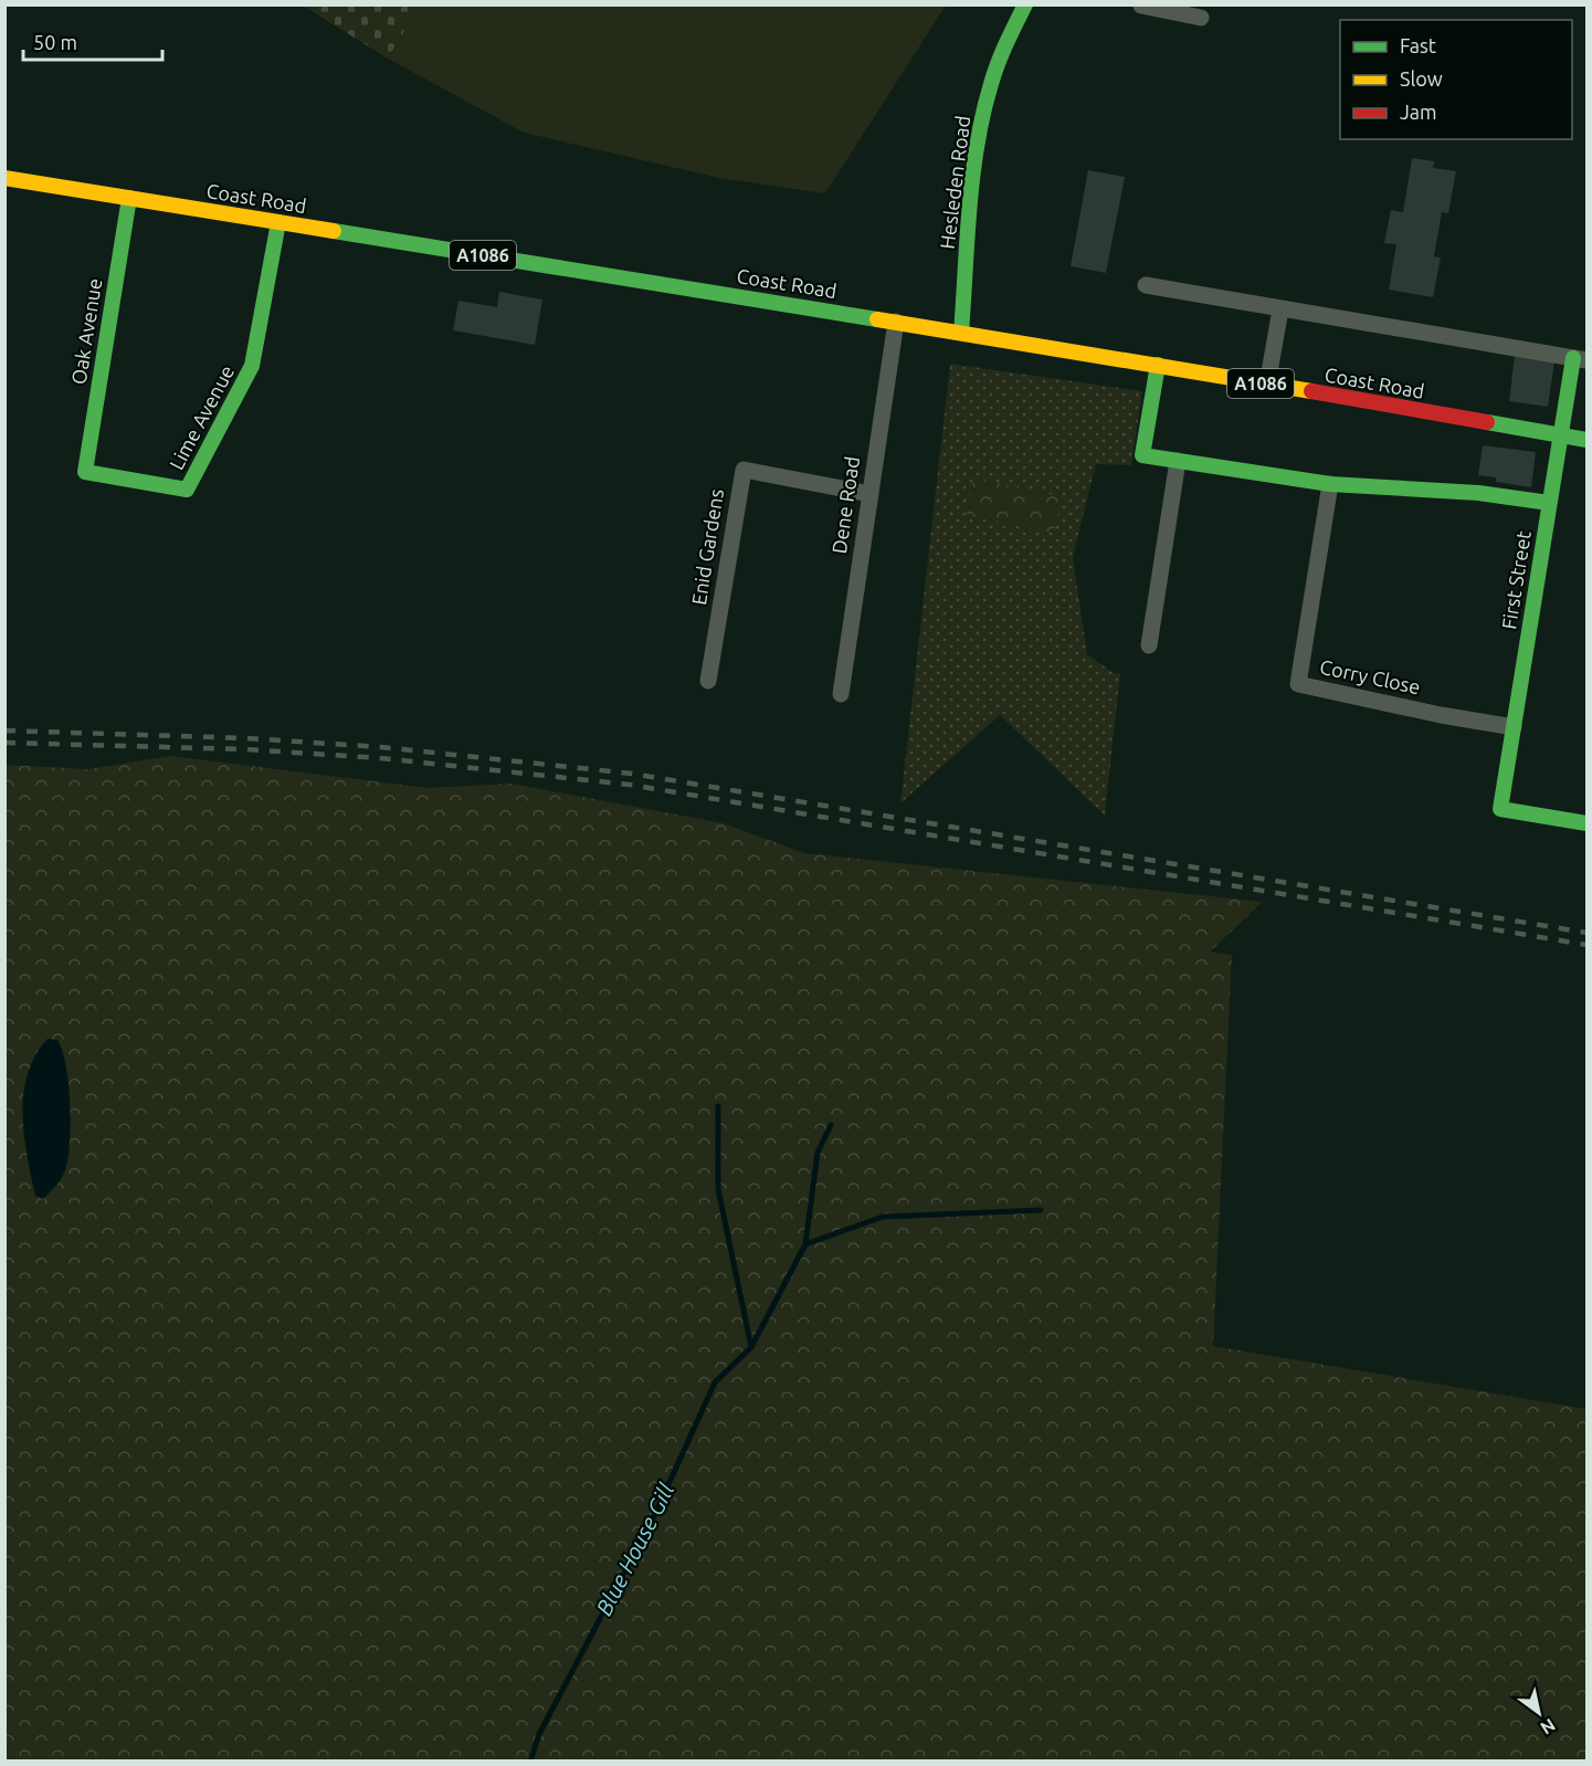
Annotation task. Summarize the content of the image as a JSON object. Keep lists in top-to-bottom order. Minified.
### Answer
{"streets":{"main road":["Hesleden Road","Coast Road","A1086","Oak Avenue","Lime Avenue","First Street"],"street":["Dene Road","Enid Gardens","Corry Close"]},"crossings":[["Hesleden Road","Coast Road"],["Coast Road","A1086"],["Coast Road","Oak Avenue"],["Coast Road","Lime Avenue"],["Coast Road","Dene Road"],["Coast Road","First Street"],["A1086","First Street"],["Oak Avenue","Lime Avenue"],["Dene Road","Enid Gardens"],["First Street","Corry Close"]],"water":["Blue House Gill"],"legend":["Fast","Slow","Jam"],"scale_bar":"50 m","north":"bottom right"}
